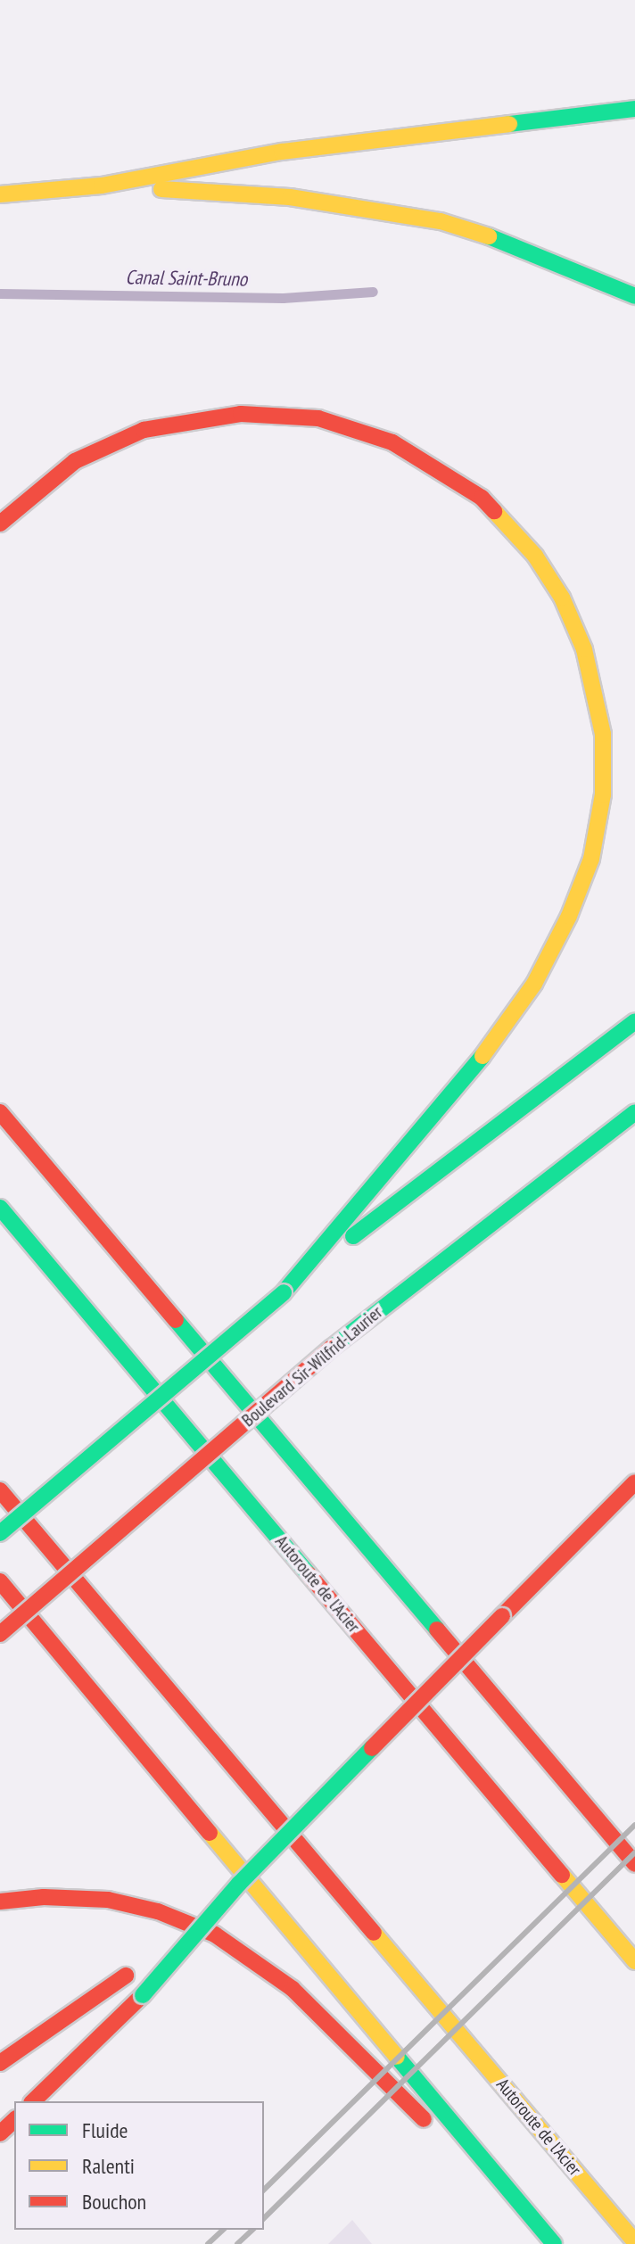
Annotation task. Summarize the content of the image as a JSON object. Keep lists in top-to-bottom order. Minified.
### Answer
{"streets":{"highway":["Boulevard Sir-Wilfrid-Laurier","Autoroute de l'Acier"]},"water":["Canal Saint-Bruno"],"legend":["Fluide","Ralenti","Bouchon"]}
